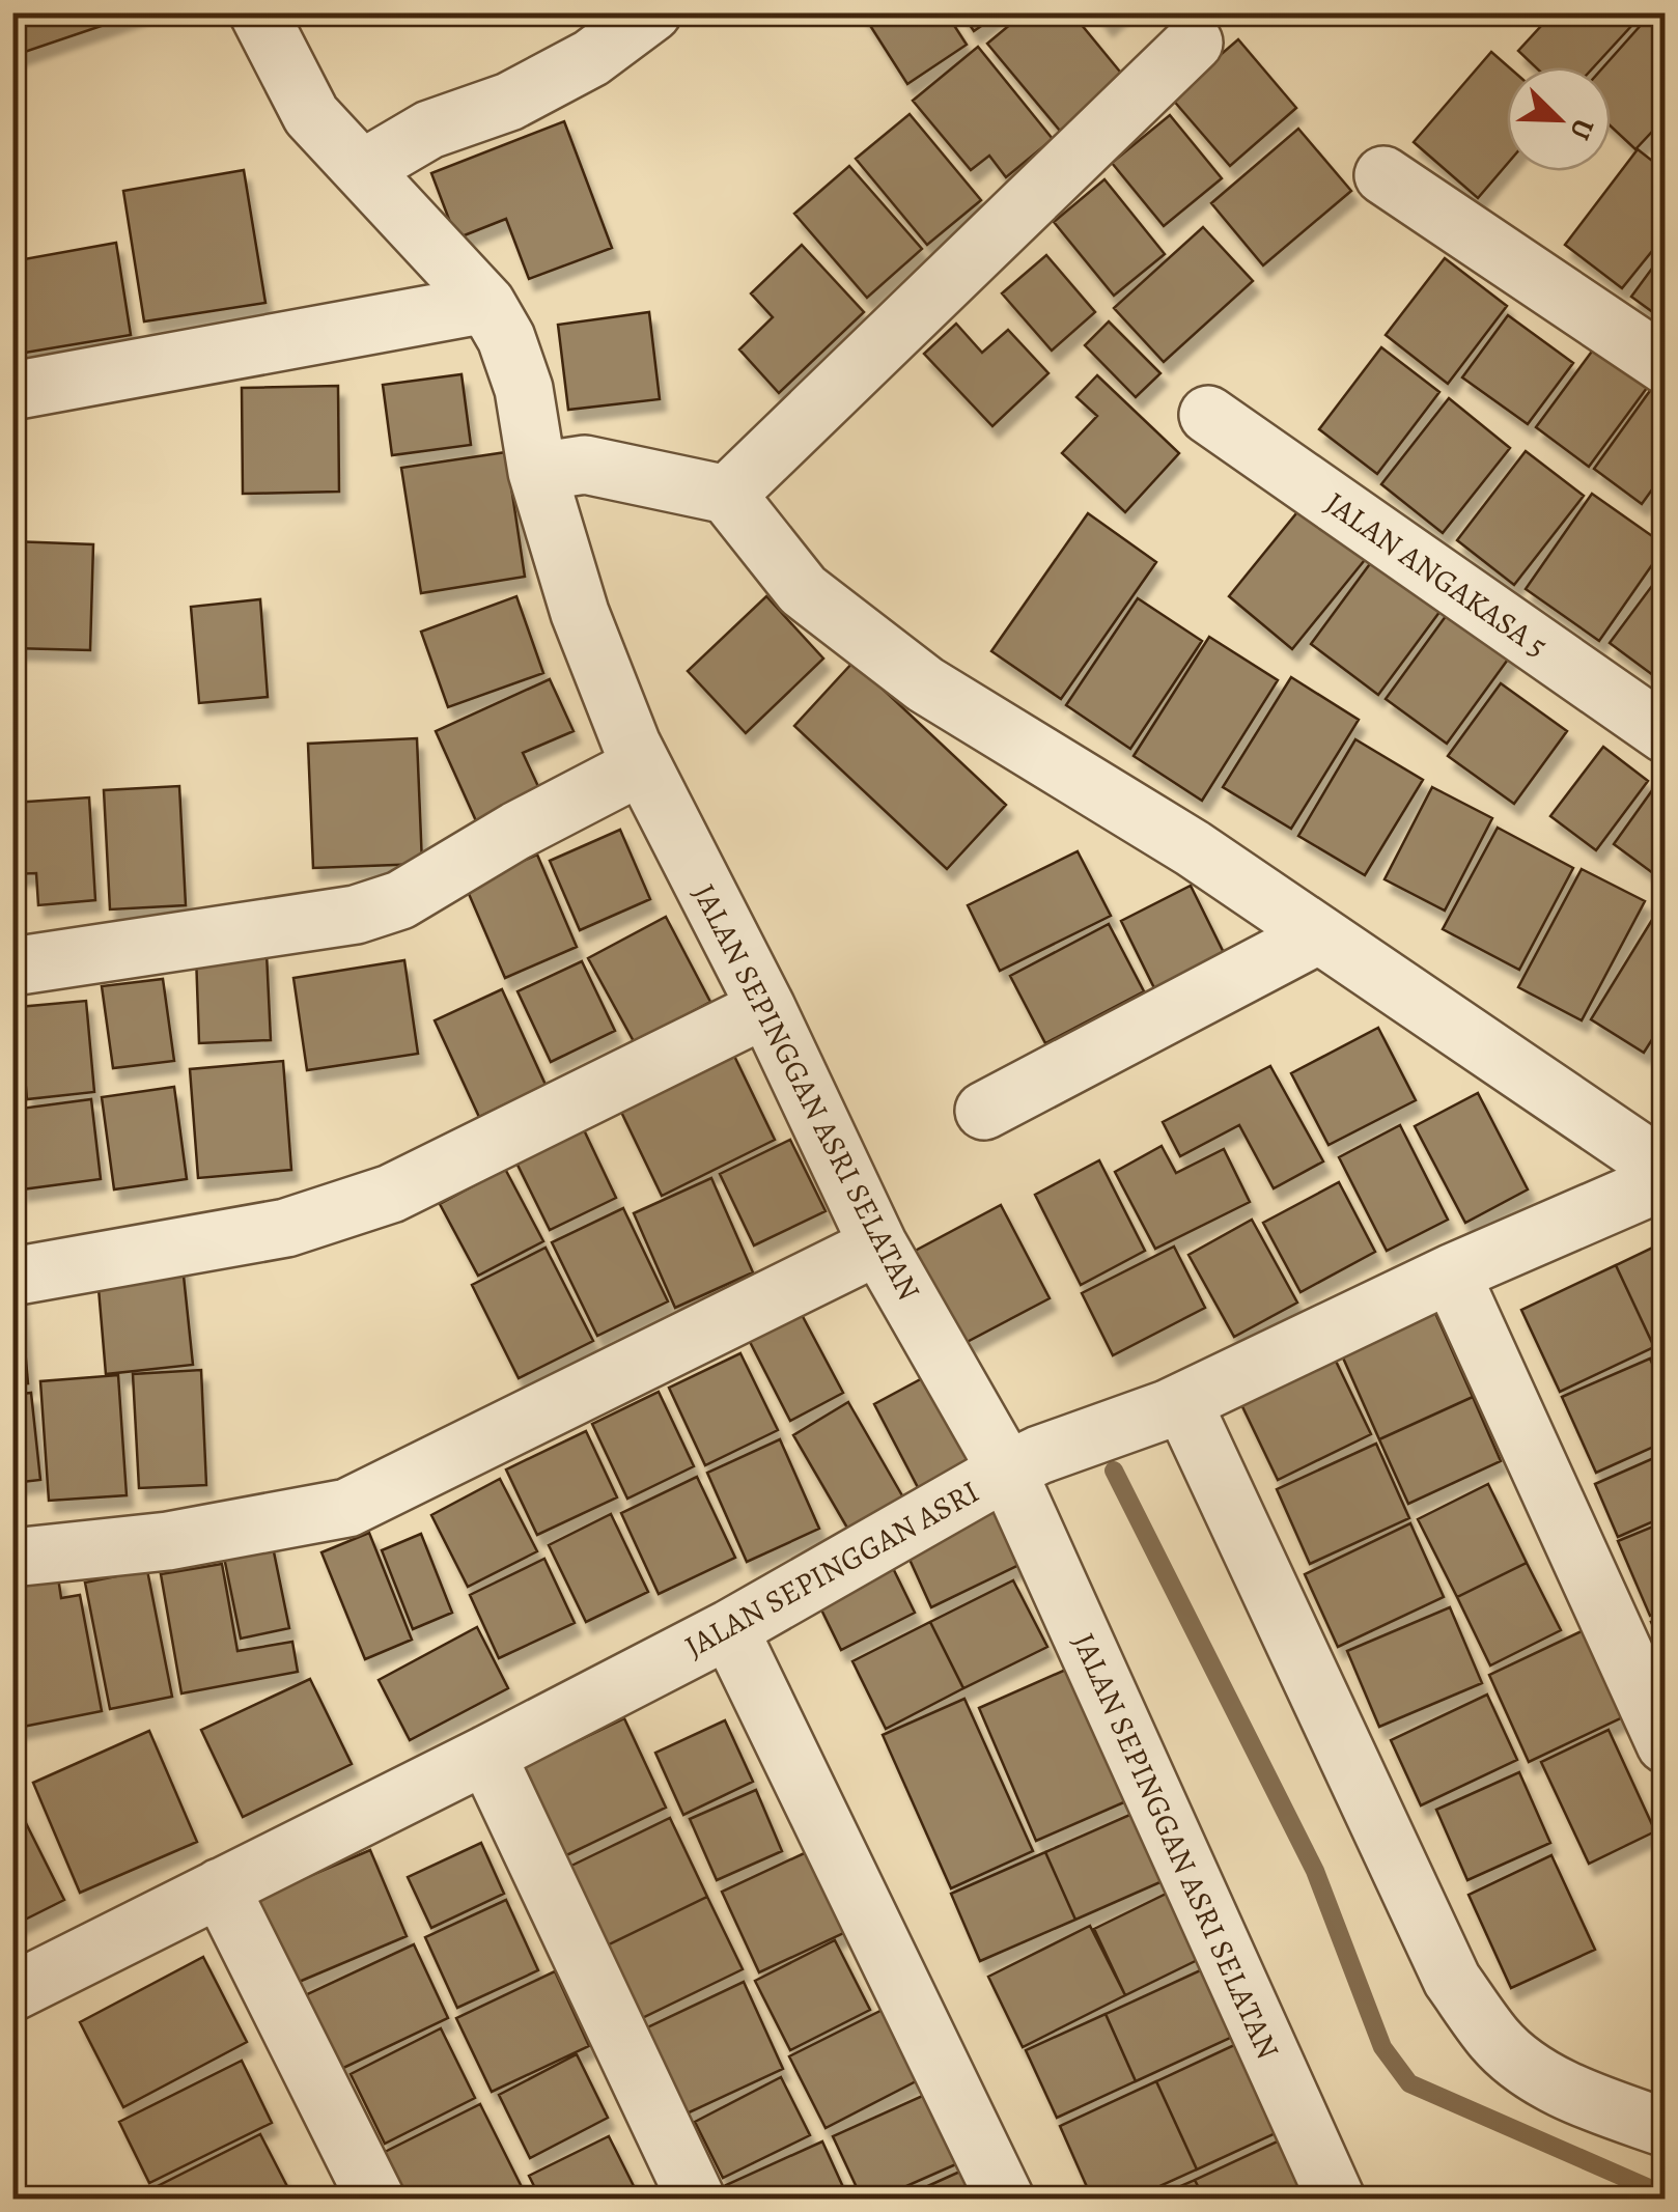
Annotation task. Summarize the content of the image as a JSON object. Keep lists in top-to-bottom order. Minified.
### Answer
{"streets":{"street":["JALAN ANGAKASA 5","JALAN SEPINGGAN ASRI SELATAN","JALAN SEPINGGAN ASRI"]},"crossings":[["JALAN SEPINGGAN ASRI SELATAN","JALAN SEPINGGAN ASRI"]],"north":"bottom right"}
